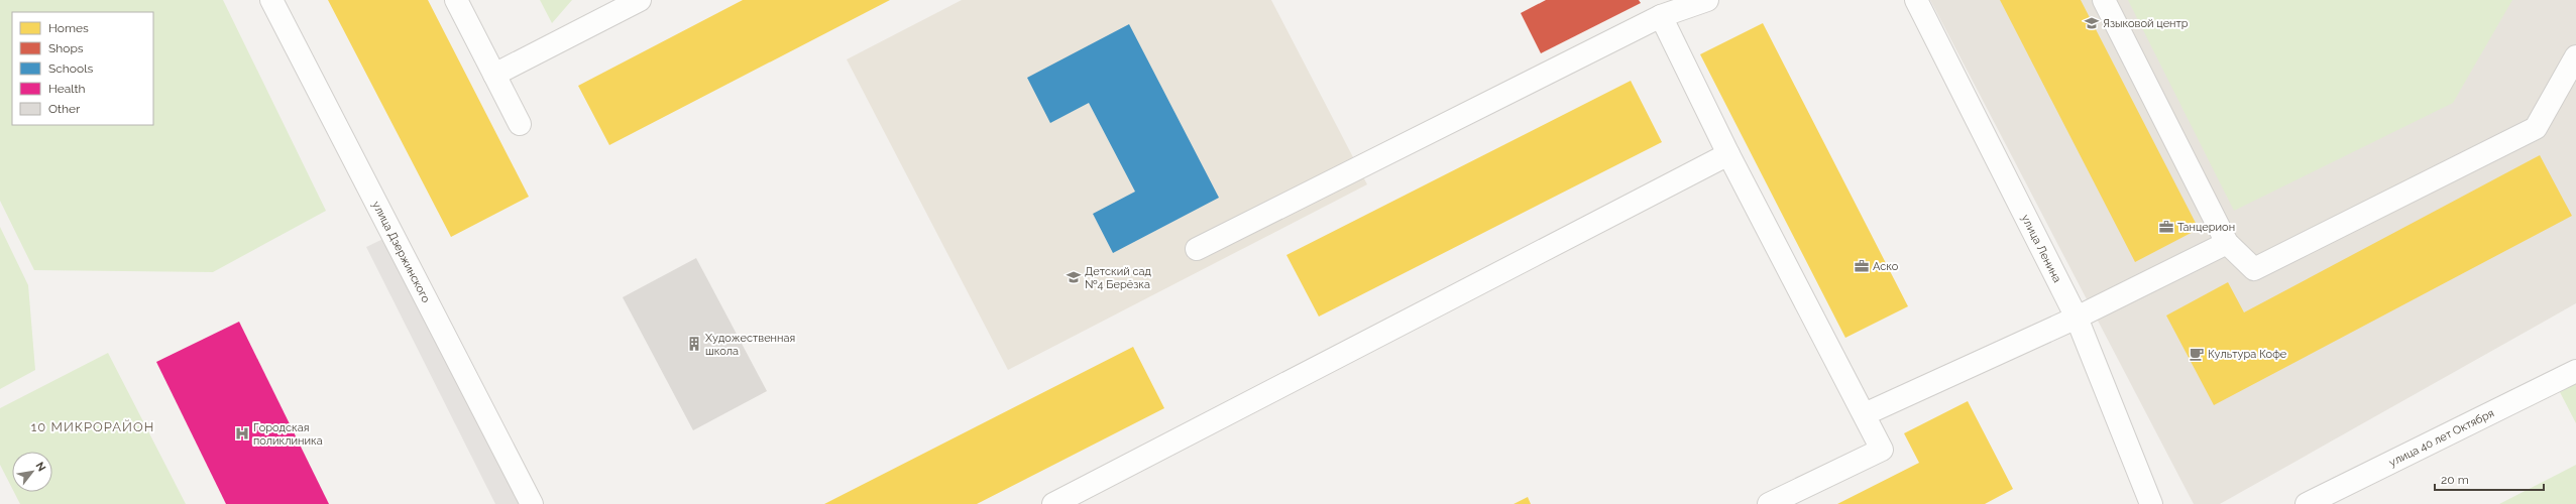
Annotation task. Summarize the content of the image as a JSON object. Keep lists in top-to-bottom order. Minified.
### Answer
{"streets":{"street":["улица Ленина","улица Дзержинского","улица 40 лет Октября"]},"districts":["10 МИКРОРАЙОН"],"places":{"school or university":["Языковой центр","Детский сад №4 Берёзка"],"office":["Танцерион","Аско"],"building":["Художественная школа"],"cafe":["Культура Кофе"],"hospital":["Городская поликлиника"]},"legend":["Homes","Shops","Schools","Health","Other"],"scale_bar":"20 m","north":"top right"}
